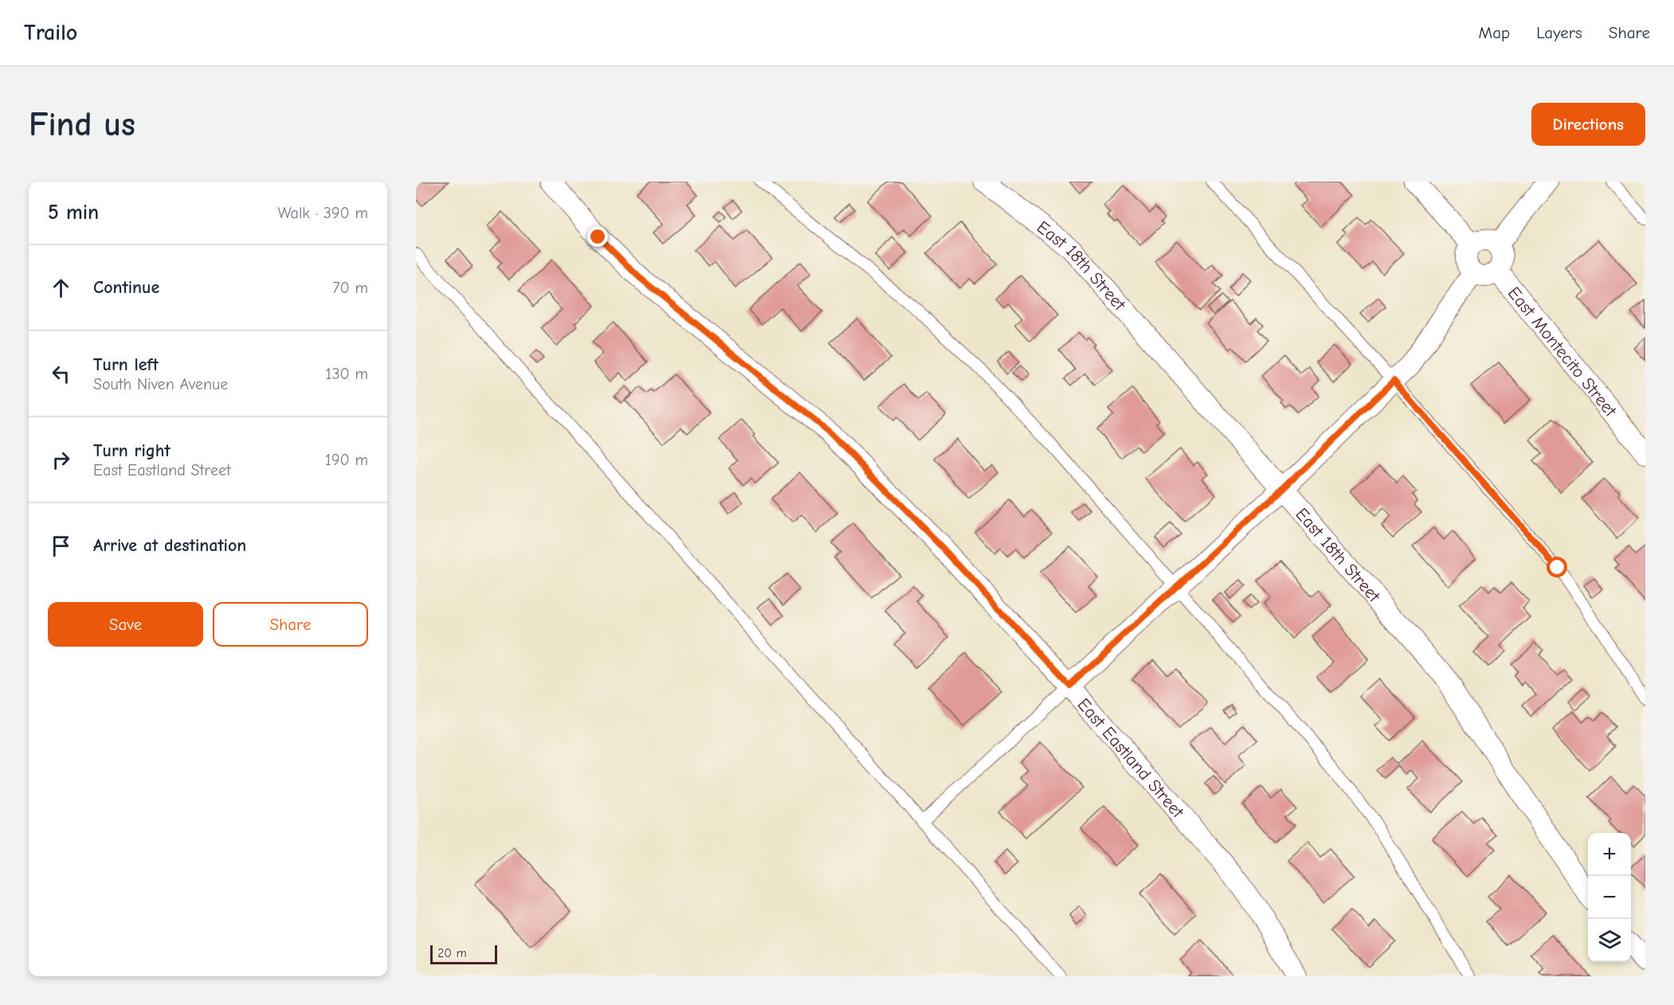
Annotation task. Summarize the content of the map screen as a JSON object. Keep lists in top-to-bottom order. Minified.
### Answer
{"streets":{"street":["East 18th Street","East Montecito Street","East Eastland Street"]},"scale_bar":"20 m","page":{"header":"Trailo","nav":["Map","Layers","Share"],"buttons":["Directions",["Save","Share"]],"title":"Find us","heading":["5 min","Walk · 390 m"],"list":[["Continue","70 m"],["Turn left","South Niven Avenue","130 m"],["Turn right","East Eastland Street","190 m"],"Arrive at destination"],"map_buttons":["+","−"],"scale":"20 m"}}
